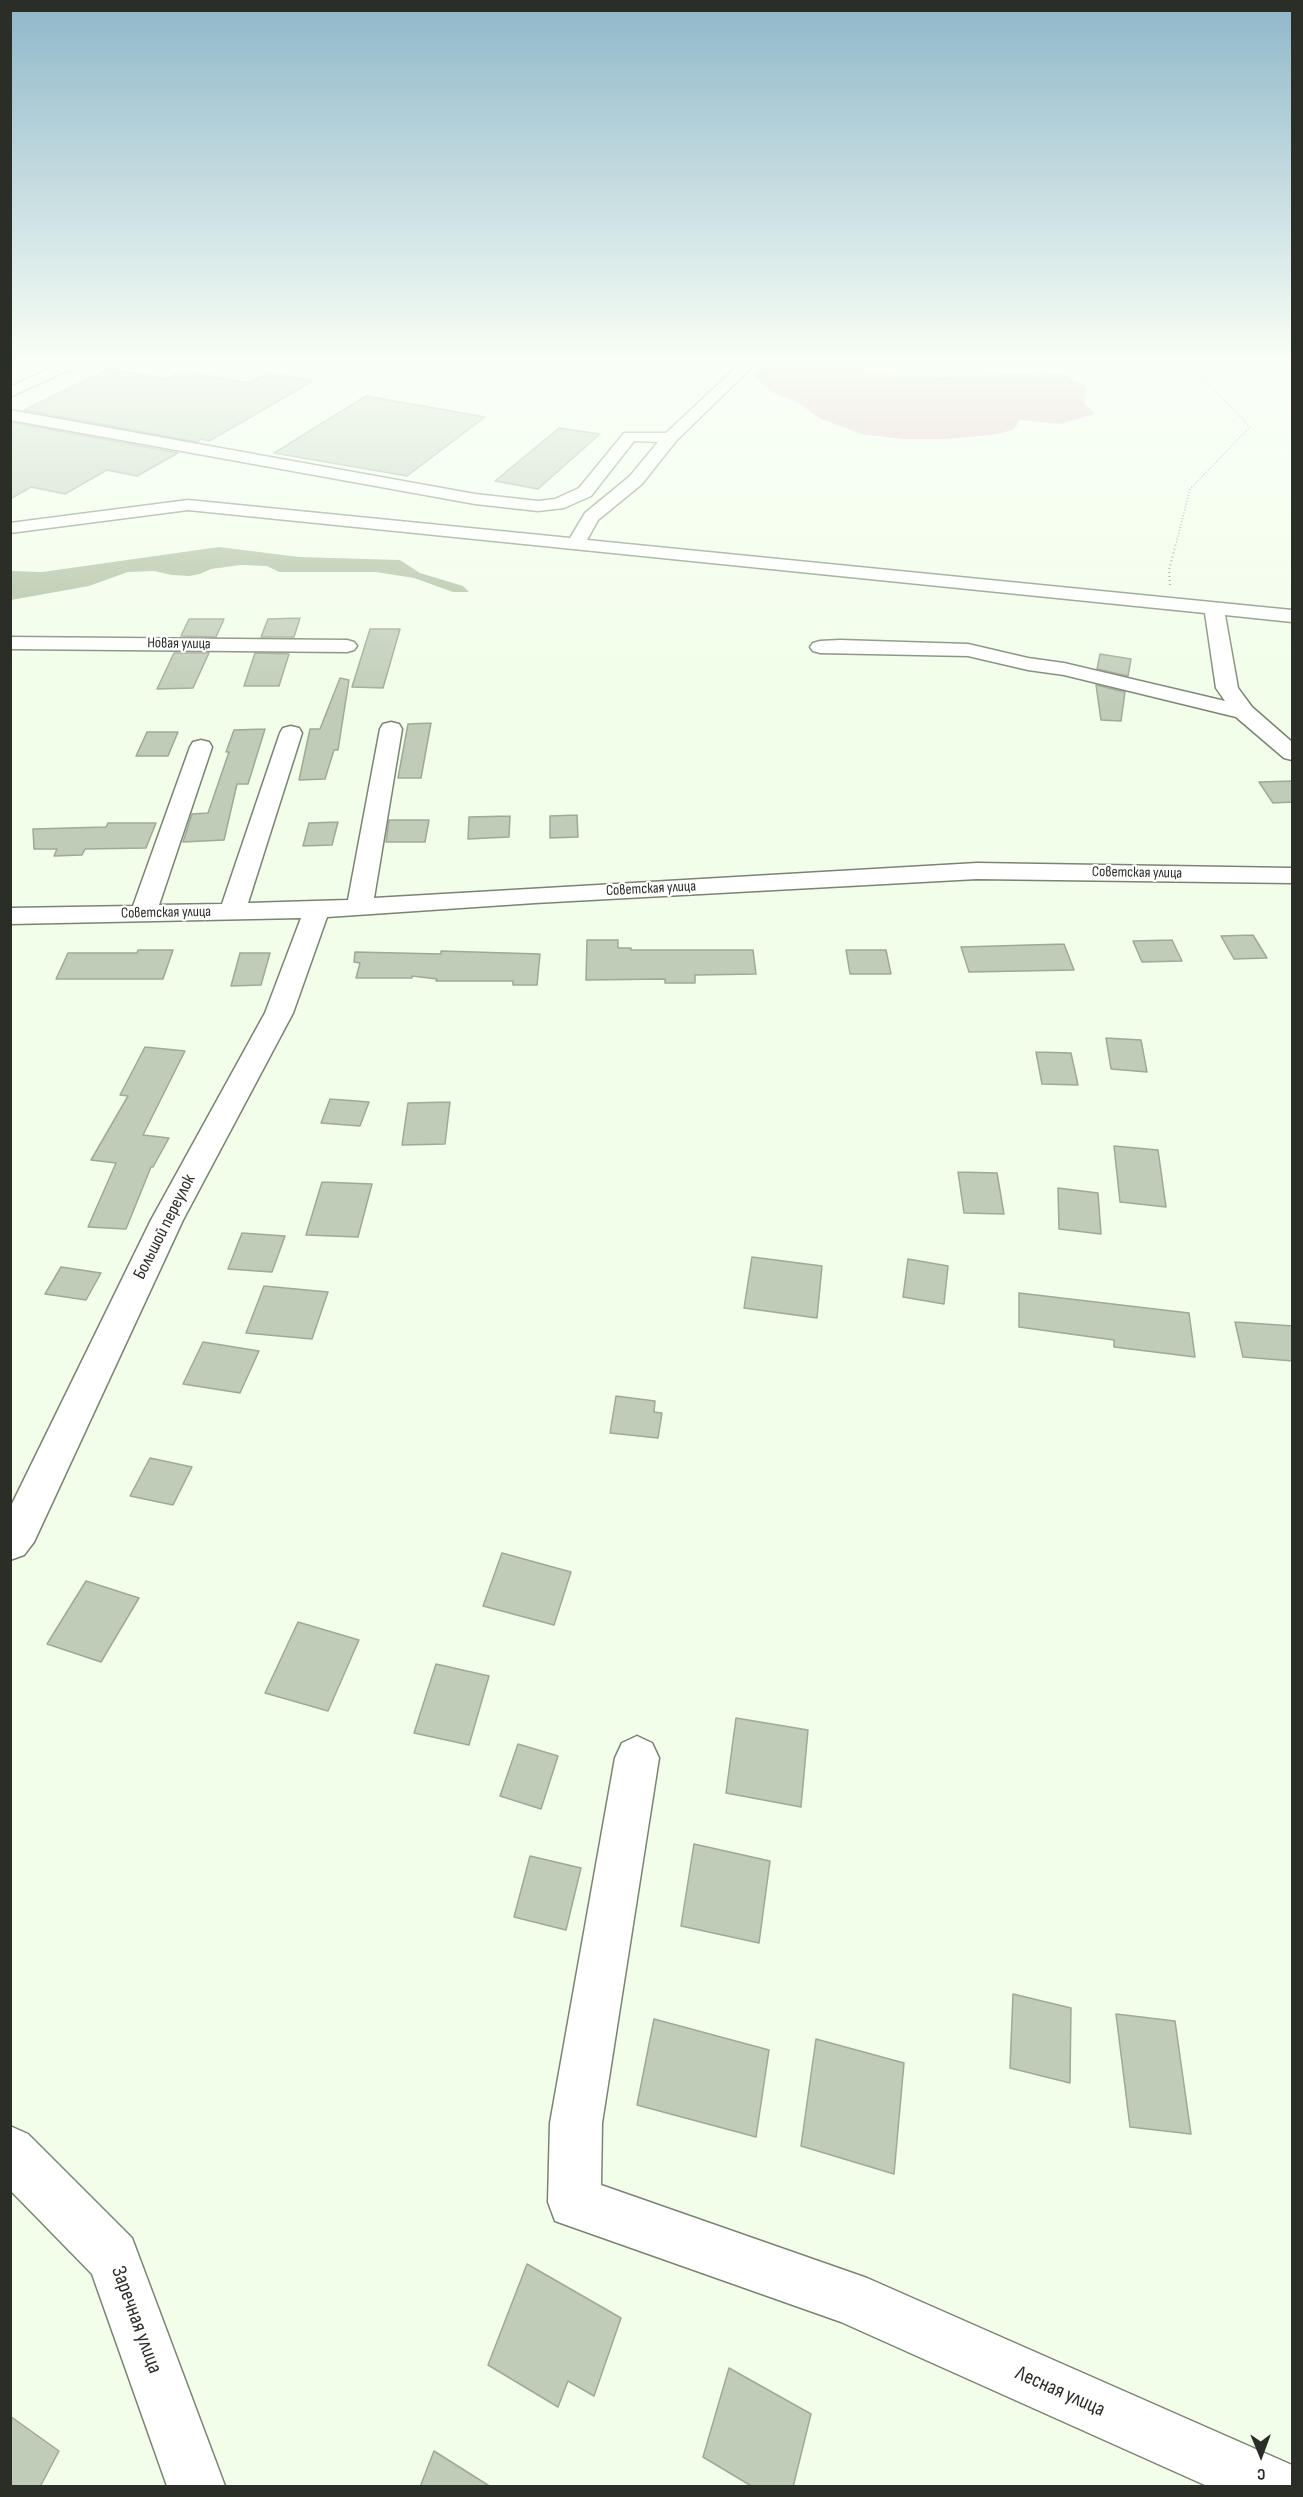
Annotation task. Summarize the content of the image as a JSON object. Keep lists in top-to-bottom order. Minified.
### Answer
{"streets":{"street":["Новая улица","Советская улица","Большой переулок","Заречная улица","Лесная улица"]},"crossings":[["Советская улица","Большой переулок"]],"north":"bottom"}
